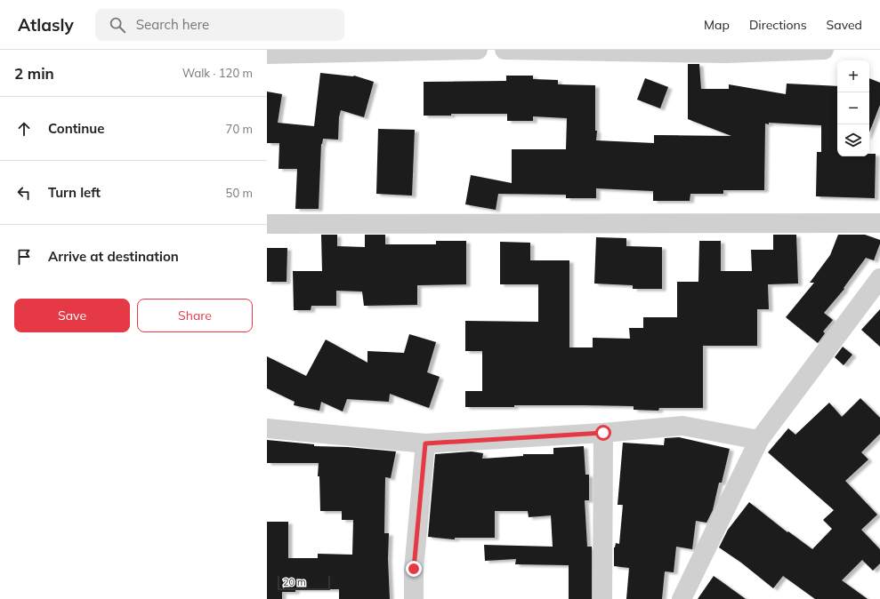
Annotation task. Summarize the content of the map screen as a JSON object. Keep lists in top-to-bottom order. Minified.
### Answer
{"scale_bar":"20 m","page":{"header":"Atlasly","search":"Search here","nav":["Map","Directions","Saved"],"heading":["2 min","Walk · 120 m"],"map_buttons":["+","−"],"list":[["Continue","70 m"],["Turn left","50 m"],"Arrive at destination"],"buttons":["Save","Share"],"scale":"20 m"}}
